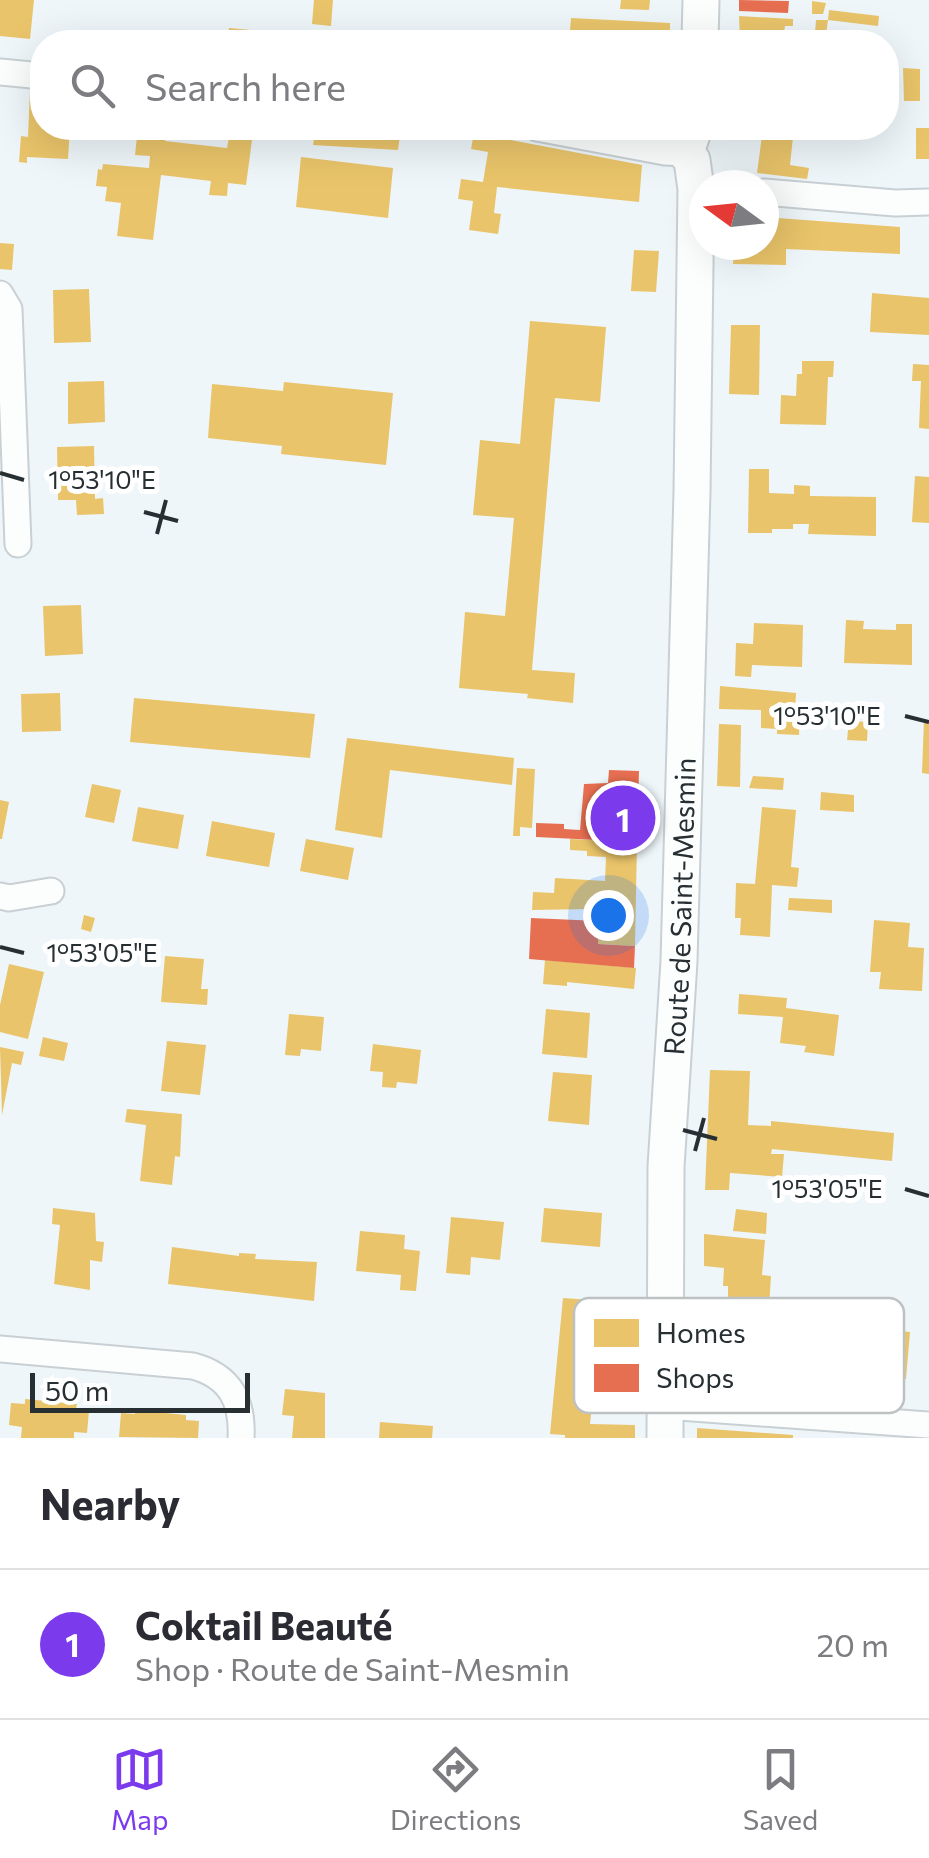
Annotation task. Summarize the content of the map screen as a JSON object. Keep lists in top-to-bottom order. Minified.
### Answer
{"streets":{"main road":["Route de Saint-Mesmin"]},"legend":["Homes","Shops"],"scale_bar":"50 m","north":"left","page":{"search":"Search here","pins":"1","scale":"50 m","heading":"Nearby","list":[{"mark":"1","name":"Coktail Beauté","note":"Shop · Route de Saint-Mesmin","value":"20 m"}],"nav":["Map","Directions","Saved"]},"coordinates":["1°53'10\"E","1°53'05\"E"]}
